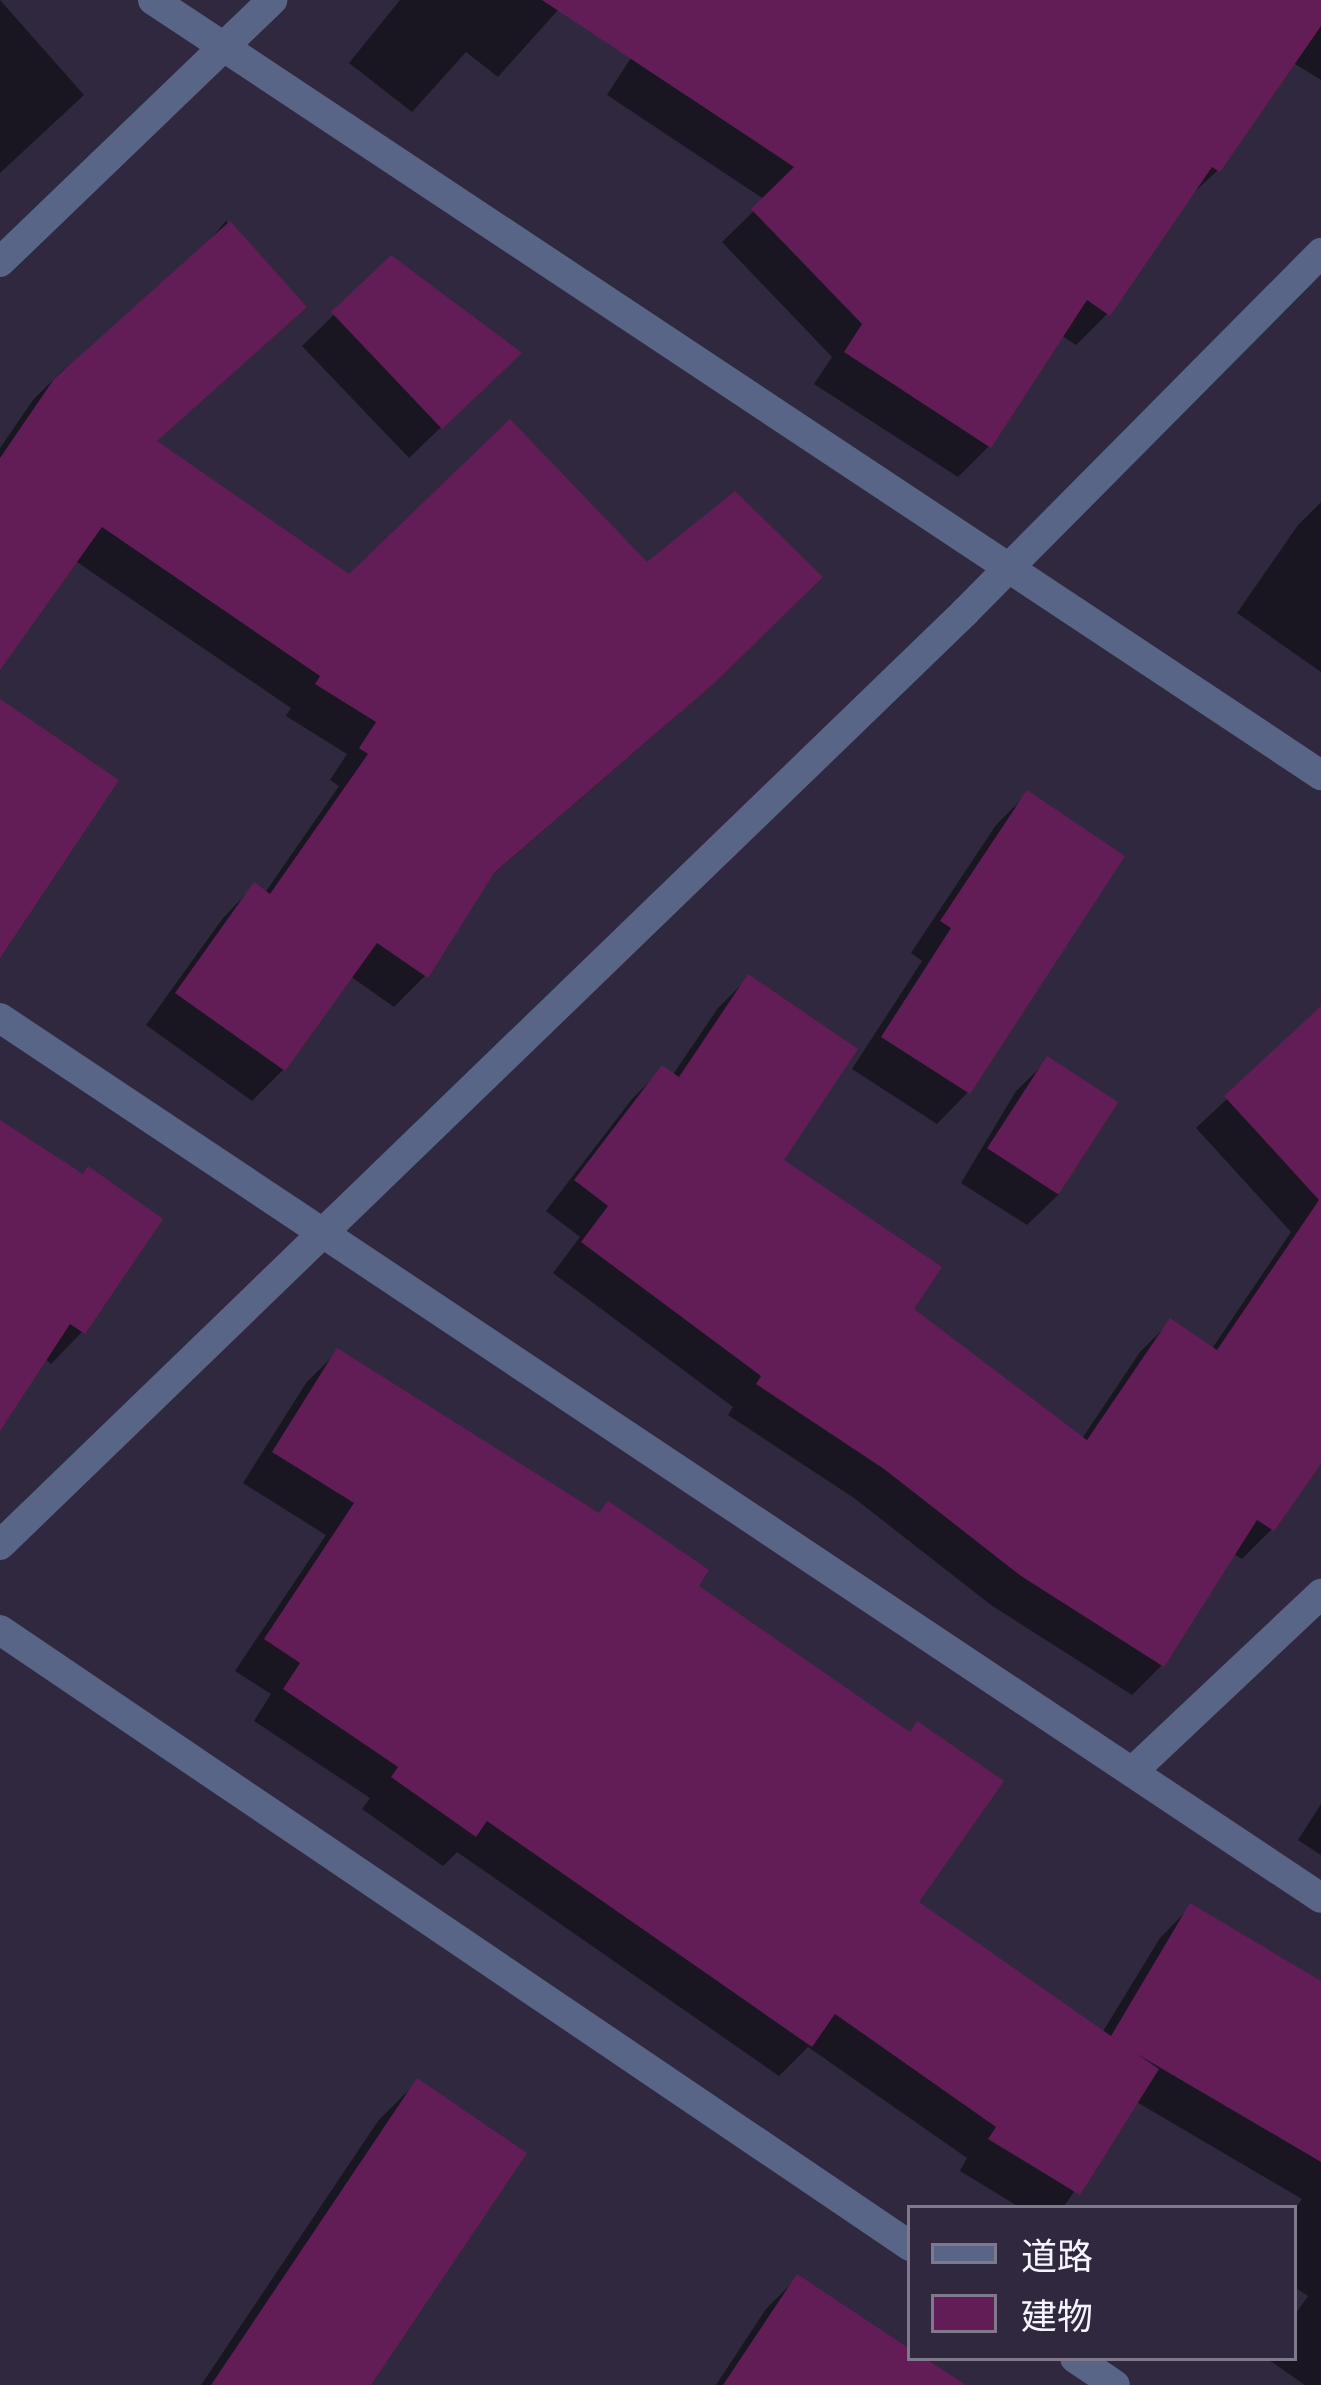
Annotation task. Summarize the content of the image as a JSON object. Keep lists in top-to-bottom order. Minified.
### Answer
{"legend":["道路","建物"]}
